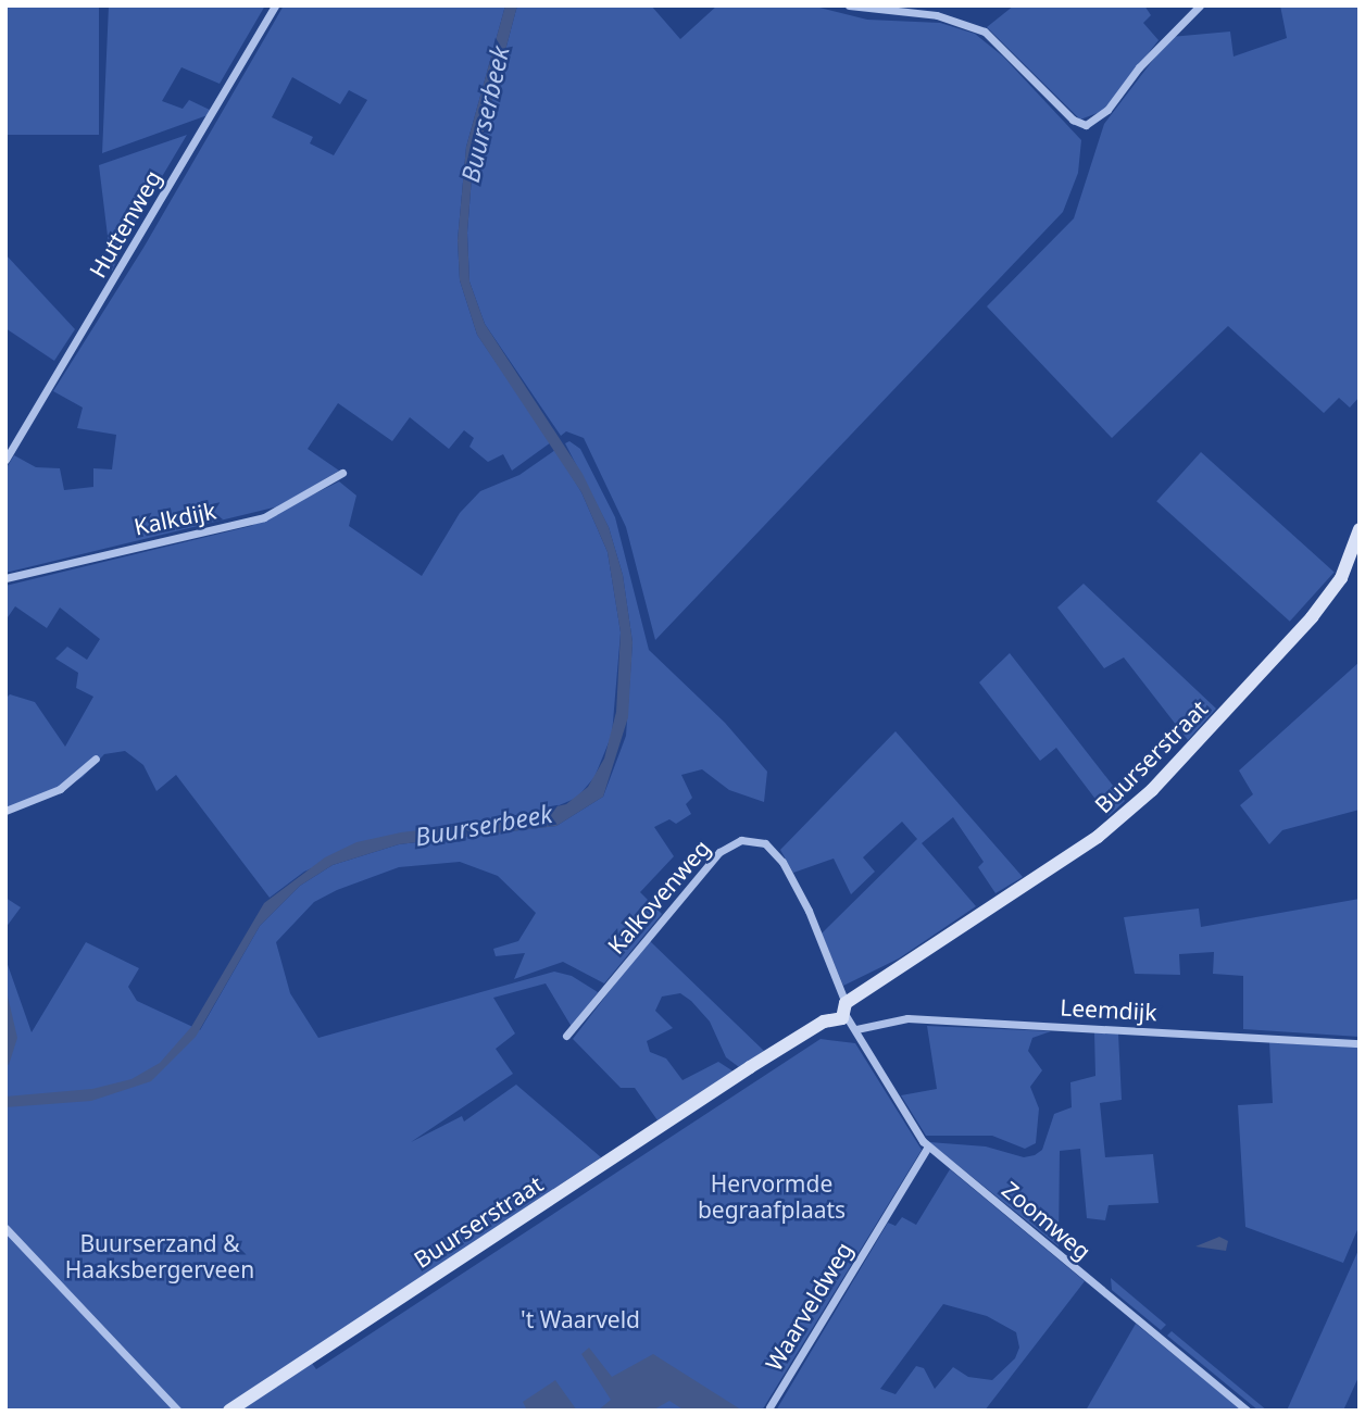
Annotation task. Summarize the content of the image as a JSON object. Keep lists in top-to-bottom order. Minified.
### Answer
{"streets":{"main road":["Buurserstraat"],"street":["Huttenweg","Kalkdijk","Kalkovenweg","Leemdijk","Zoomweg","Waarveldweg"]},"crossings":[["Buurserstraat","Kalkovenweg"],["Buurserstraat","Zoomweg"],["Kalkovenweg","Zoomweg"],["Leemdijk","Zoomweg"],["Zoomweg","Waarveldweg"]],"water":["Buurserbeek"],"parks":["Hervormde begraafplaats","Buurserzand & Haaksbergerveen","'t Waarveld"]}
